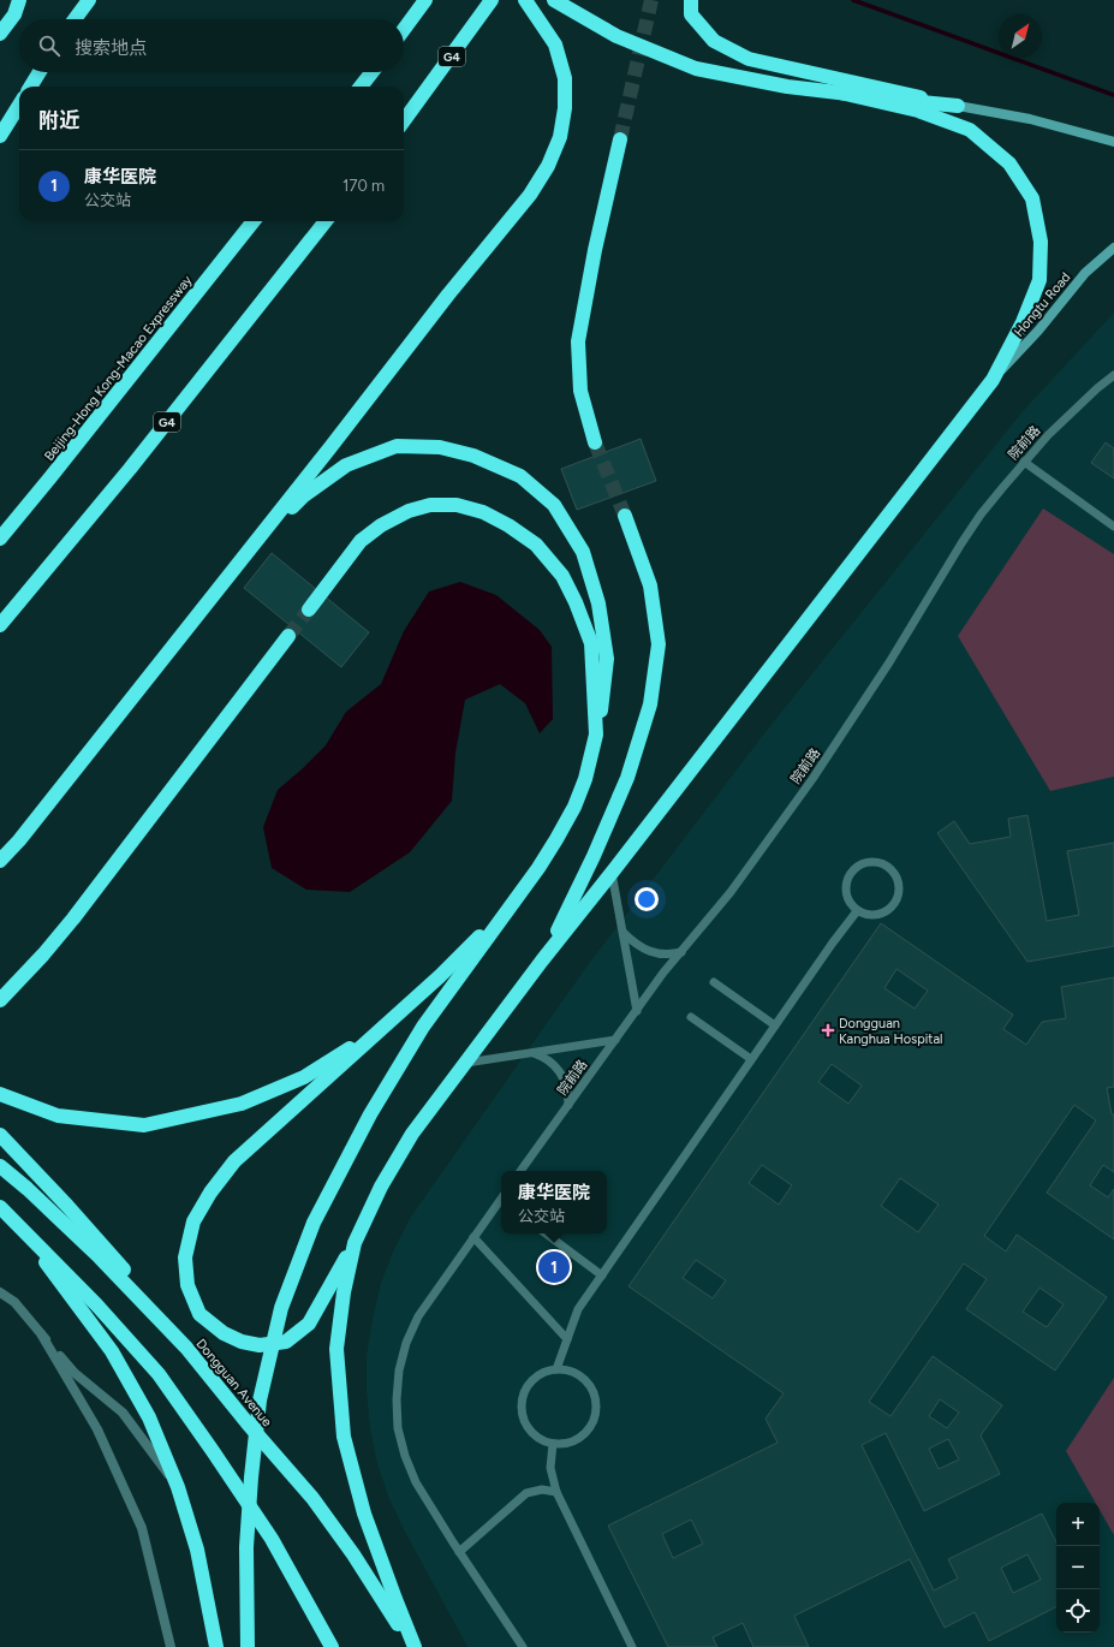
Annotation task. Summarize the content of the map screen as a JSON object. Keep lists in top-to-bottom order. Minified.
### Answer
{"streets":{"highway":["G4","Beijing-Hong Kong-Macao Expressway","Dongguan Avenue"],"main road":["Hongtu Road"],"lane":["院前路"]},"places":{"health":["Dongguan Kanghua Hospital"]},"north":"top right","page":{"search":"搜索地点","heading":"附近","list":[{"mark":"1","name":"康华医院","note":"公交站","value":"170 m"}],"popup":["康华医院","公交站"],"pins":"1","map_buttons":["+","−"]}}
